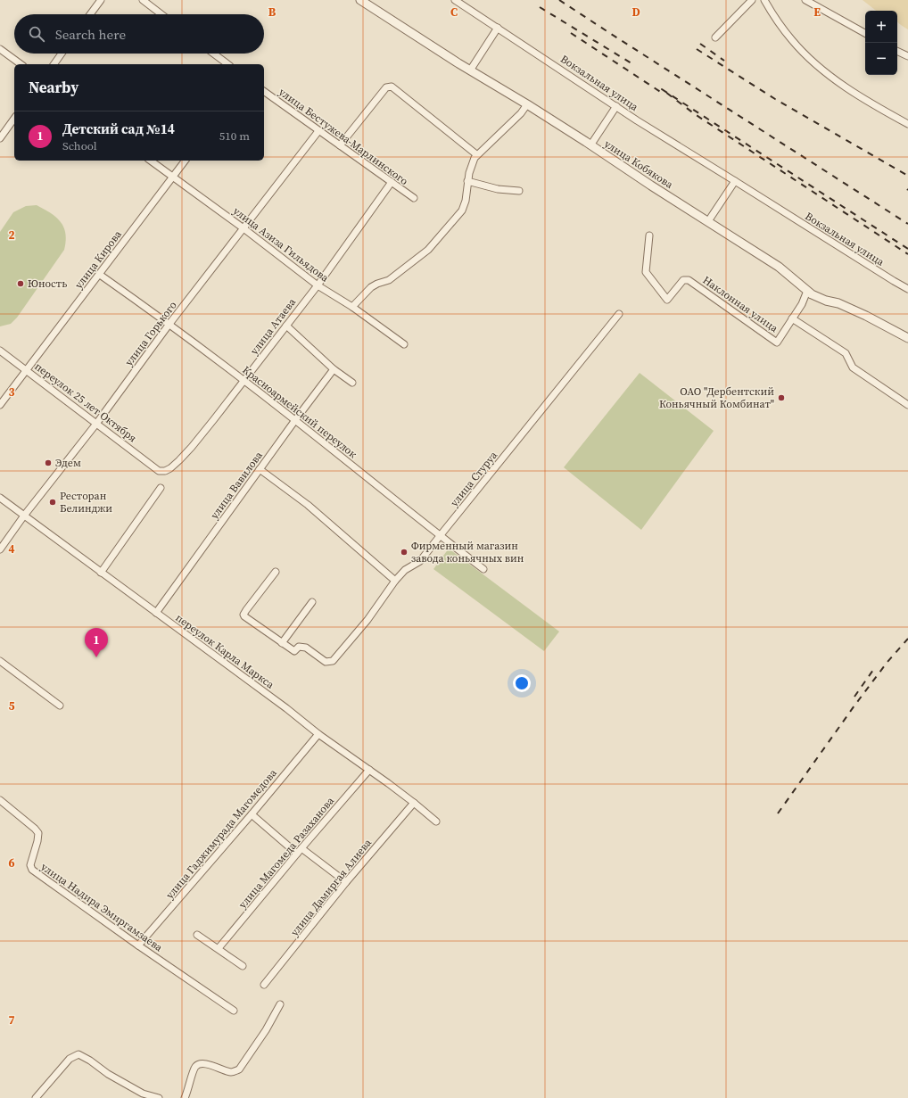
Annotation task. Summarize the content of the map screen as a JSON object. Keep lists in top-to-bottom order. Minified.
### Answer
{"streets":{"street":["Вокзальная улица","улица Бестужева-Марлинского","улица Кобякова","улица Азиза Гильядова","улица Кирова","Наклонная улица","улица Атаева","улица Горького","переулок 25 лет Октября","Красноармейский переулок","улица Стуруа","улица Вавилова","переулок Карла Маркса","улица Гаджимурада Магомедова","улица Магомеда Разаханова","улица Дамиргая Алиева","улица Надира Эмиргамзаева"]},"crossings":[["улица Бестужева-Марлинского","улица Атаева"],["улица Бестужева-Марлинского","улица Горького"],["улица Азиза Гильядова","улица Кирова"],["улица Азиза Гильядова","улица Атаева"],["улица Азиза Гильядова","улица Горького"],["улица Кирова","переулок 25 лет Октября"],["улица Кирова","Красноармейский переулок"],["улица Атаева","переулок 25 лет Октября"],["улица Атаева","Красноармейский переулок"],["улица Горького","переулок 25 лет Октября"],["улица Горького","Красноармейский переулок"],["улица Горького","переулок Карла Маркса"],["Красноармейский переулок","улица Стуруа"],["Красноармейский переулок","улица Вавилова"],["улица Вавилова","переулок Карла Маркса"],["переулок Карла Маркса","улица Гаджимурада Магомедова"],["переулок Карла Маркса","улица Магомеда Разаханова"],["переулок Карла Маркса","улица Дамиргая Алиева"],["улица Гаджимурада Магомедова","улица Надира Эмиргамзаева"]],"places":["Юность","ОАО \"Дербентский Коньячный Комбинат\"","Эдем","Ресторан Белинджи","Фирменный магазин завода коньячных вин"],"page":{"map_buttons":["+","−"],"search":"Search here","heading":"Nearby","list":[{"mark":"1","name":"Детский сад №14","note":"School","value":"510 m"}],"pins":"1"},"grid":{"columns":["B","C","D","E"],"rows":["2","3","4","5","6","7"]}}
